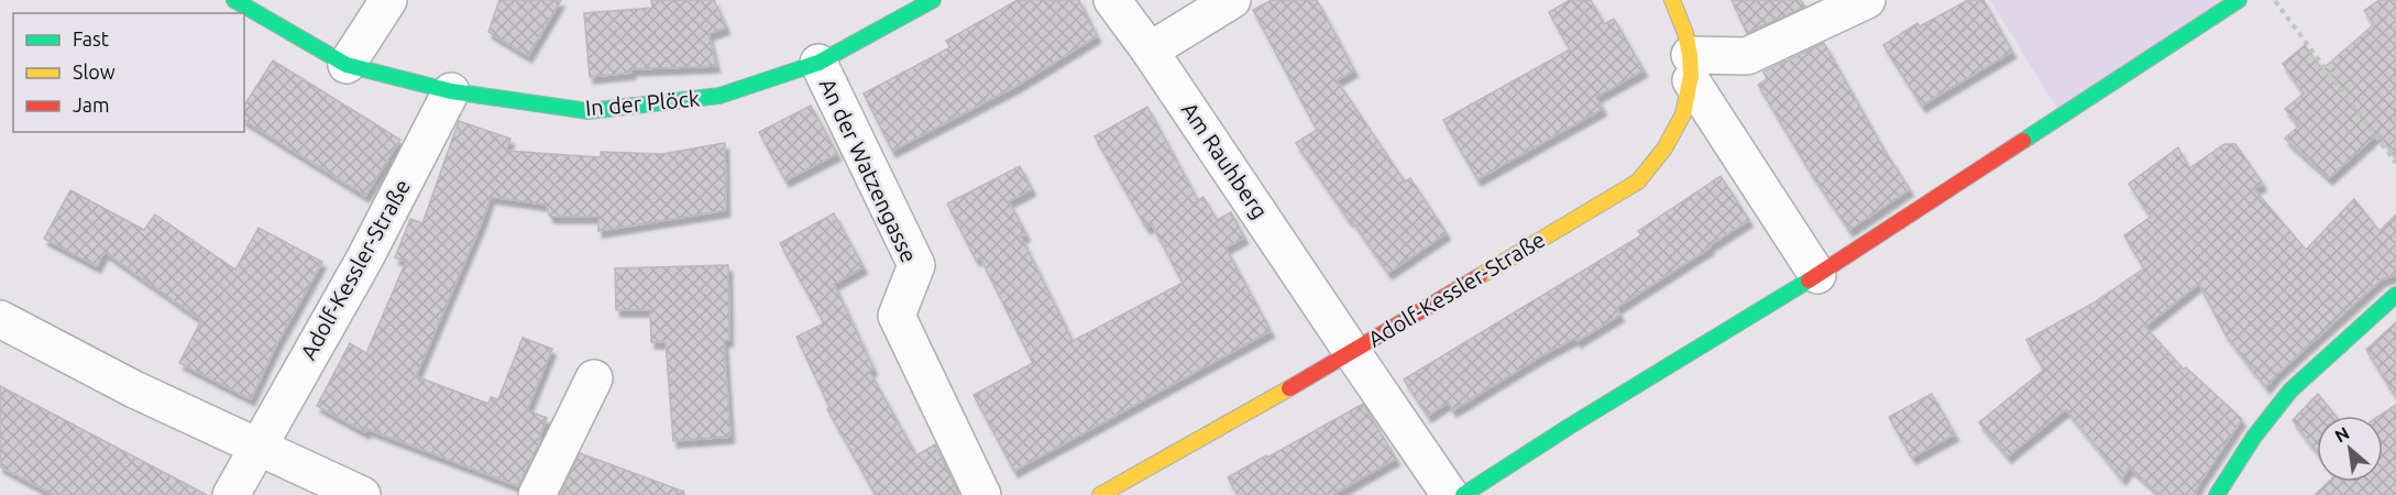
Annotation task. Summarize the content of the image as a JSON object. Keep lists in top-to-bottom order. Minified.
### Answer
{"streets":{"street":["In der Plöck","Am Rauhberg","An der Watzengasse","Adolf-Kessler-Straße"]},"crossings":[["In der Plöck","An der Watzengasse"],["In der Plöck","Adolf-Kessler-Straße"],["Am Rauhberg","Adolf-Kessler-Straße"]],"legend":["Fast","Slow","Jam"],"north":"top left"}
